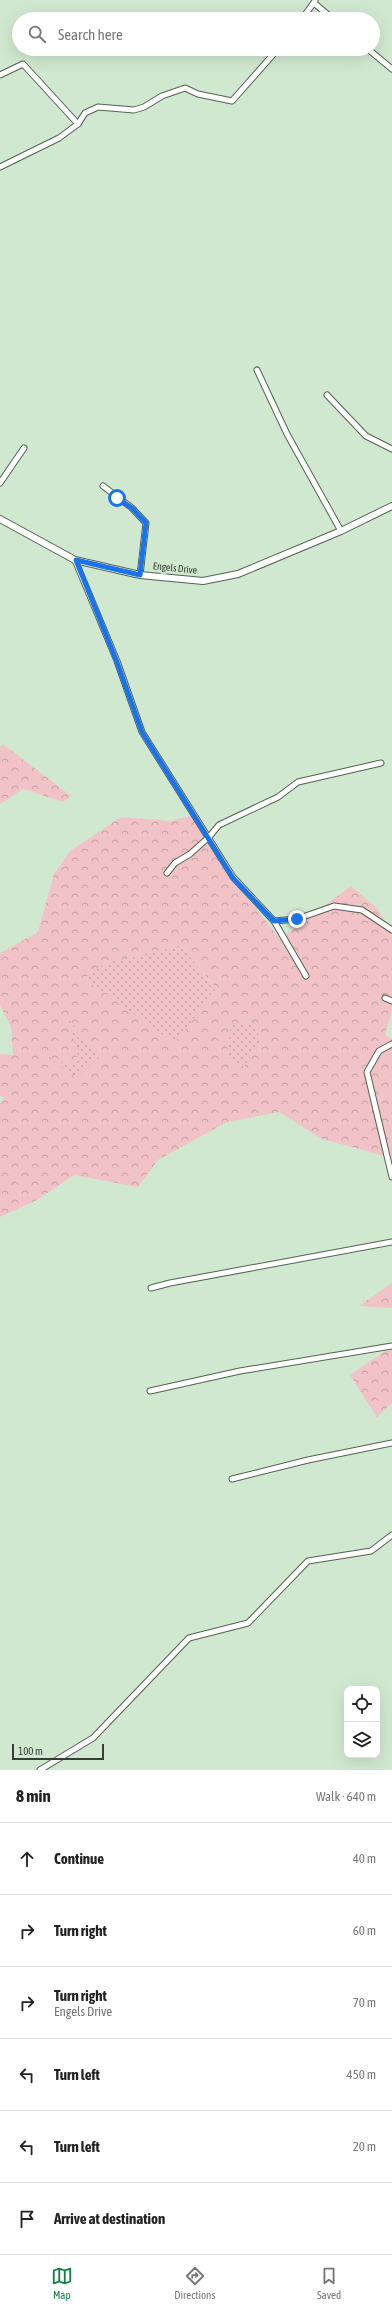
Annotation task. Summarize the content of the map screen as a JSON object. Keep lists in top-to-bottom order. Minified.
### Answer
{"streets":{"street":["Engels Drive"]},"scale_bar":"100 m","page":{"search":"Search here","scale":"100 m","heading":["8 min","Walk · 640 m"],"list":[["Continue","40 m"],["Turn right","60 m"],["Turn right","Engels Drive","70 m"],["Turn left","450 m"],["Turn left","20 m"],"Arrive at destination"],"nav":["Map","Directions","Saved"]}}
